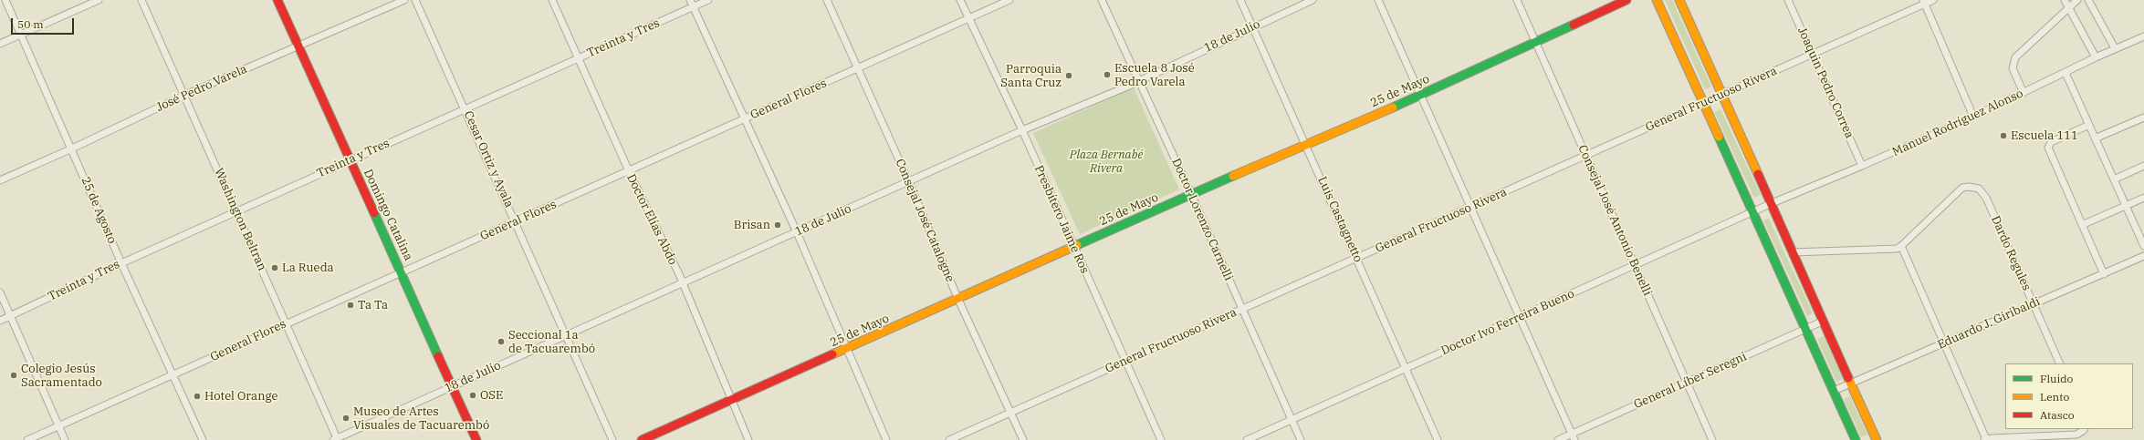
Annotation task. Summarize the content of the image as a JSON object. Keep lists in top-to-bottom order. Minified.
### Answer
{"streets":{"street":["18 de Julio","Treinta y Tres","Joaquin Pedro Correa","José Pedro Varela","25 de Mayo","General Flores","General Fructuoso Rivera","Manuel Rodríguez Alonso","Cesar Ortiz y Ayala","25 de Agosto","Domingo Catalina","Washington Beltran","Doctor Elías Abdo","Presbítero Jaime Ros","Doctor Lorenzo Carnelli","Luis Castagnetto","Consejal José Catalogne","Consejal José Antonio Benelli","Dardo Regules","Doctor Ivo Ferreira Bueno","Eduardo J. Giribaldi","General Líber Seregni"]},"crossings":[["18 de Julio","Cesar Ortiz y Ayala"],["18 de Julio","Domingo Catalina"],["18 de Julio","Washington Beltran"],["18 de Julio","Doctor Elías Abdo"],["18 de Julio","Presbítero Jaime Ros"],["18 de Julio","Doctor Lorenzo Carnelli"],["18 de Julio","Luis Castagnetto"],["18 de Julio","Consejal José Catalogne"],["Treinta y Tres","Cesar Ortiz y Ayala"],["Treinta y Tres","25 de Agosto"],["Treinta y Tres","Domingo Catalina"],["Treinta y Tres","Washington Beltran"],["Treinta y Tres","Doctor Elías Abdo"],["Joaquin Pedro Correa","General Fructuoso Rivera"],["Joaquin Pedro Correa","Manuel Rodríguez Alonso"],["José Pedro Varela","25 de Agosto"],["José Pedro Varela","Domingo Catalina"],["José Pedro Varela","Washington Beltran"],["25 de Mayo","Doctor Elías Abdo"],["25 de Mayo","Presbítero Jaime Ros"],["25 de Mayo","Doctor Lorenzo Carnelli"],["25 de Mayo","Luis Castagnetto"],["25 de Mayo","Consejal José Catalogne"],["25 de Mayo","Consejal José Antonio Benelli"],["General Flores","Cesar Ortiz y Ayala"],["General Flores","25 de Agosto"],["General Flores","Domingo Catalina"],["General Flores","Washington Beltran"],["General Flores","Doctor Elías Abdo"],["General Flores","Presbítero Jaime Ros"],["General Flores","Consejal José Catalogne"],["General Fructuoso Rivera","Presbítero Jaime Ros"],["General Fructuoso Rivera","Doctor Lorenzo Carnelli"],["General Fructuoso Rivera","Luis Castagnetto"],["General Fructuoso Rivera","Consejal José Catalogne"],["General Fructuoso Rivera","Consejal José Antonio Benelli"],["Manuel Rodríguez Alonso","Doctor Ivo Ferreira Bueno"],["Doctor Lorenzo Carnelli","Doctor Ivo Ferreira Bueno"],["Luis Castagnetto","Doctor Ivo Ferreira Bueno"],["Consejal José Antonio Benelli","Doctor Ivo Ferreira Bueno"],["Consejal José Antonio Benelli","General Líber Seregni"],["Dardo Regules","Eduardo J. Giribaldi"]],"parks":["Plaza Bernabé Rivera"],"places":["Escuela 8 José Pedro Varela","Parroquia Santa Cruz","Escuela 111","Brisan","La Rueda","Ta Ta","Seccional 1a de Tacuarembó","Colegio Jesús Sacramentado","OSE","Hotel Orange","Museo de Artes Visuales de Tacuarembó"],"legend":["Fluido","Lento","Atasco"],"scale_bar":"50 m"}
